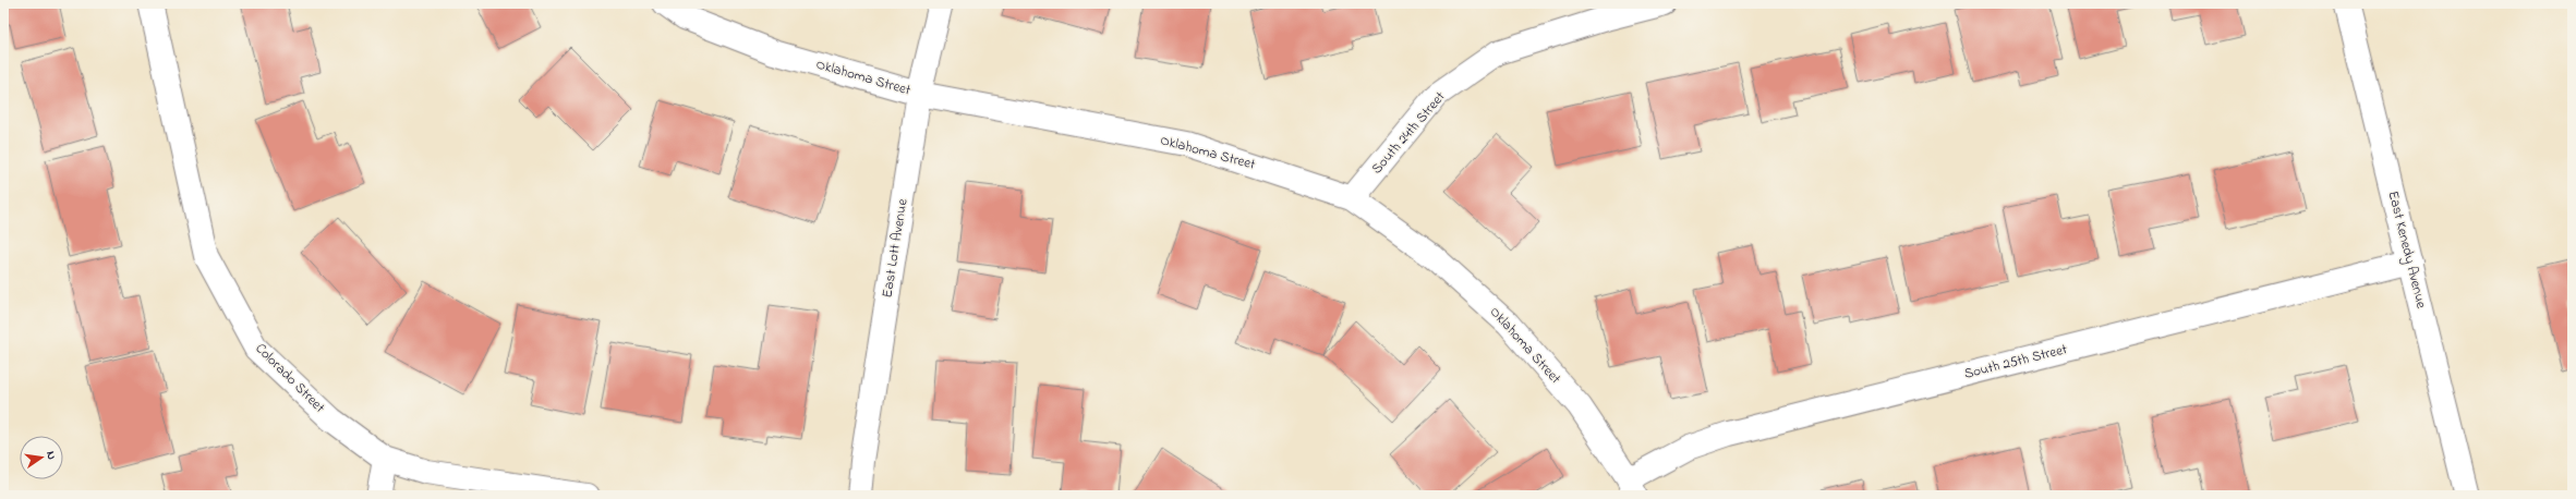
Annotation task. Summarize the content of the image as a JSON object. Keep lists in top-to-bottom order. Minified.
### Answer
{"streets":{"street":["Oklahoma Street","South 24th Street","East Lott Avenue","East Kenedy Avenue","South 25th Street","Colorado Street"]},"crossings":[["Oklahoma Street","South 24th Street"],["Oklahoma Street","East Lott Avenue"],["Oklahoma Street","South 25th Street"],["East Kenedy Avenue","South 25th Street"]],"north":"right"}
